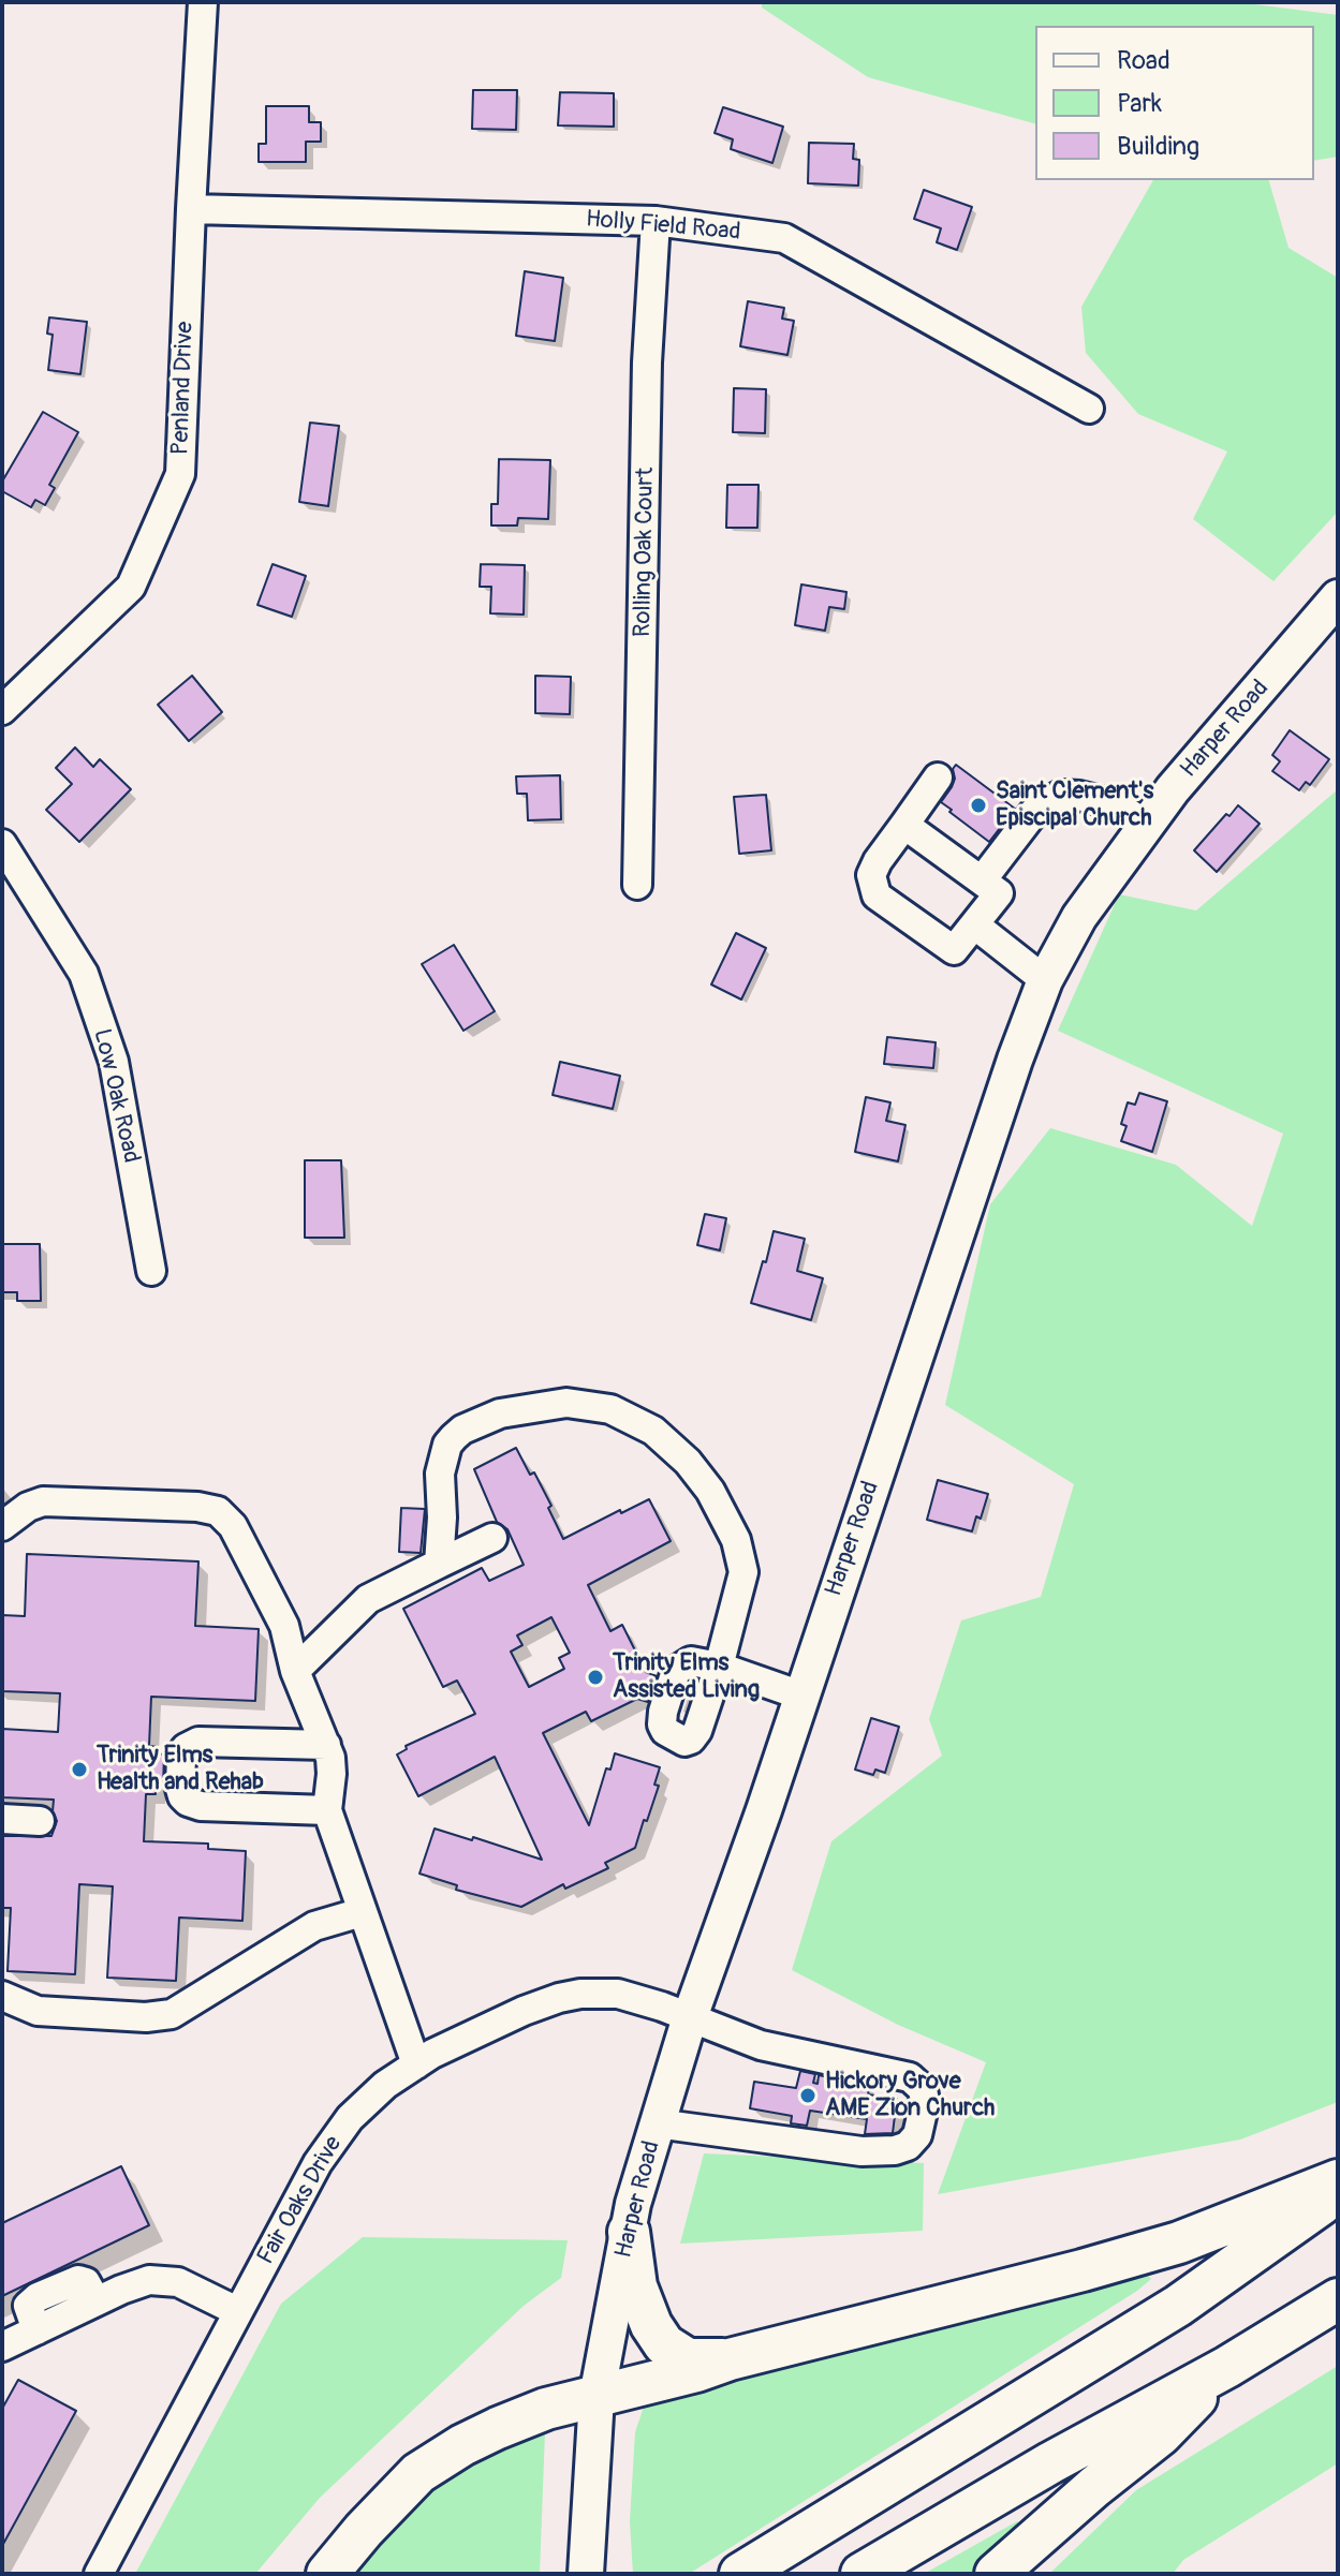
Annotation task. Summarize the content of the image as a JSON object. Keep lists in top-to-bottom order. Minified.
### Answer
{"streets":{"main road":["Harper Road"],"street":["Holly Field Road","Penland Drive","Rolling Oak Court","Low Oak Road","Fair Oaks Drive"]},"crossings":[["Holly Field Road","Penland Drive"],["Holly Field Road","Rolling Oak Court"],["Harper Road","Fair Oaks Drive"]],"places":["Saint Clement's Episcipal Church","Trinity Elms Assisted Living","Trinity Elms Health and Rehab","Hickory Grove AME Zion Church"],"legend":["Road","Park","Building"]}
